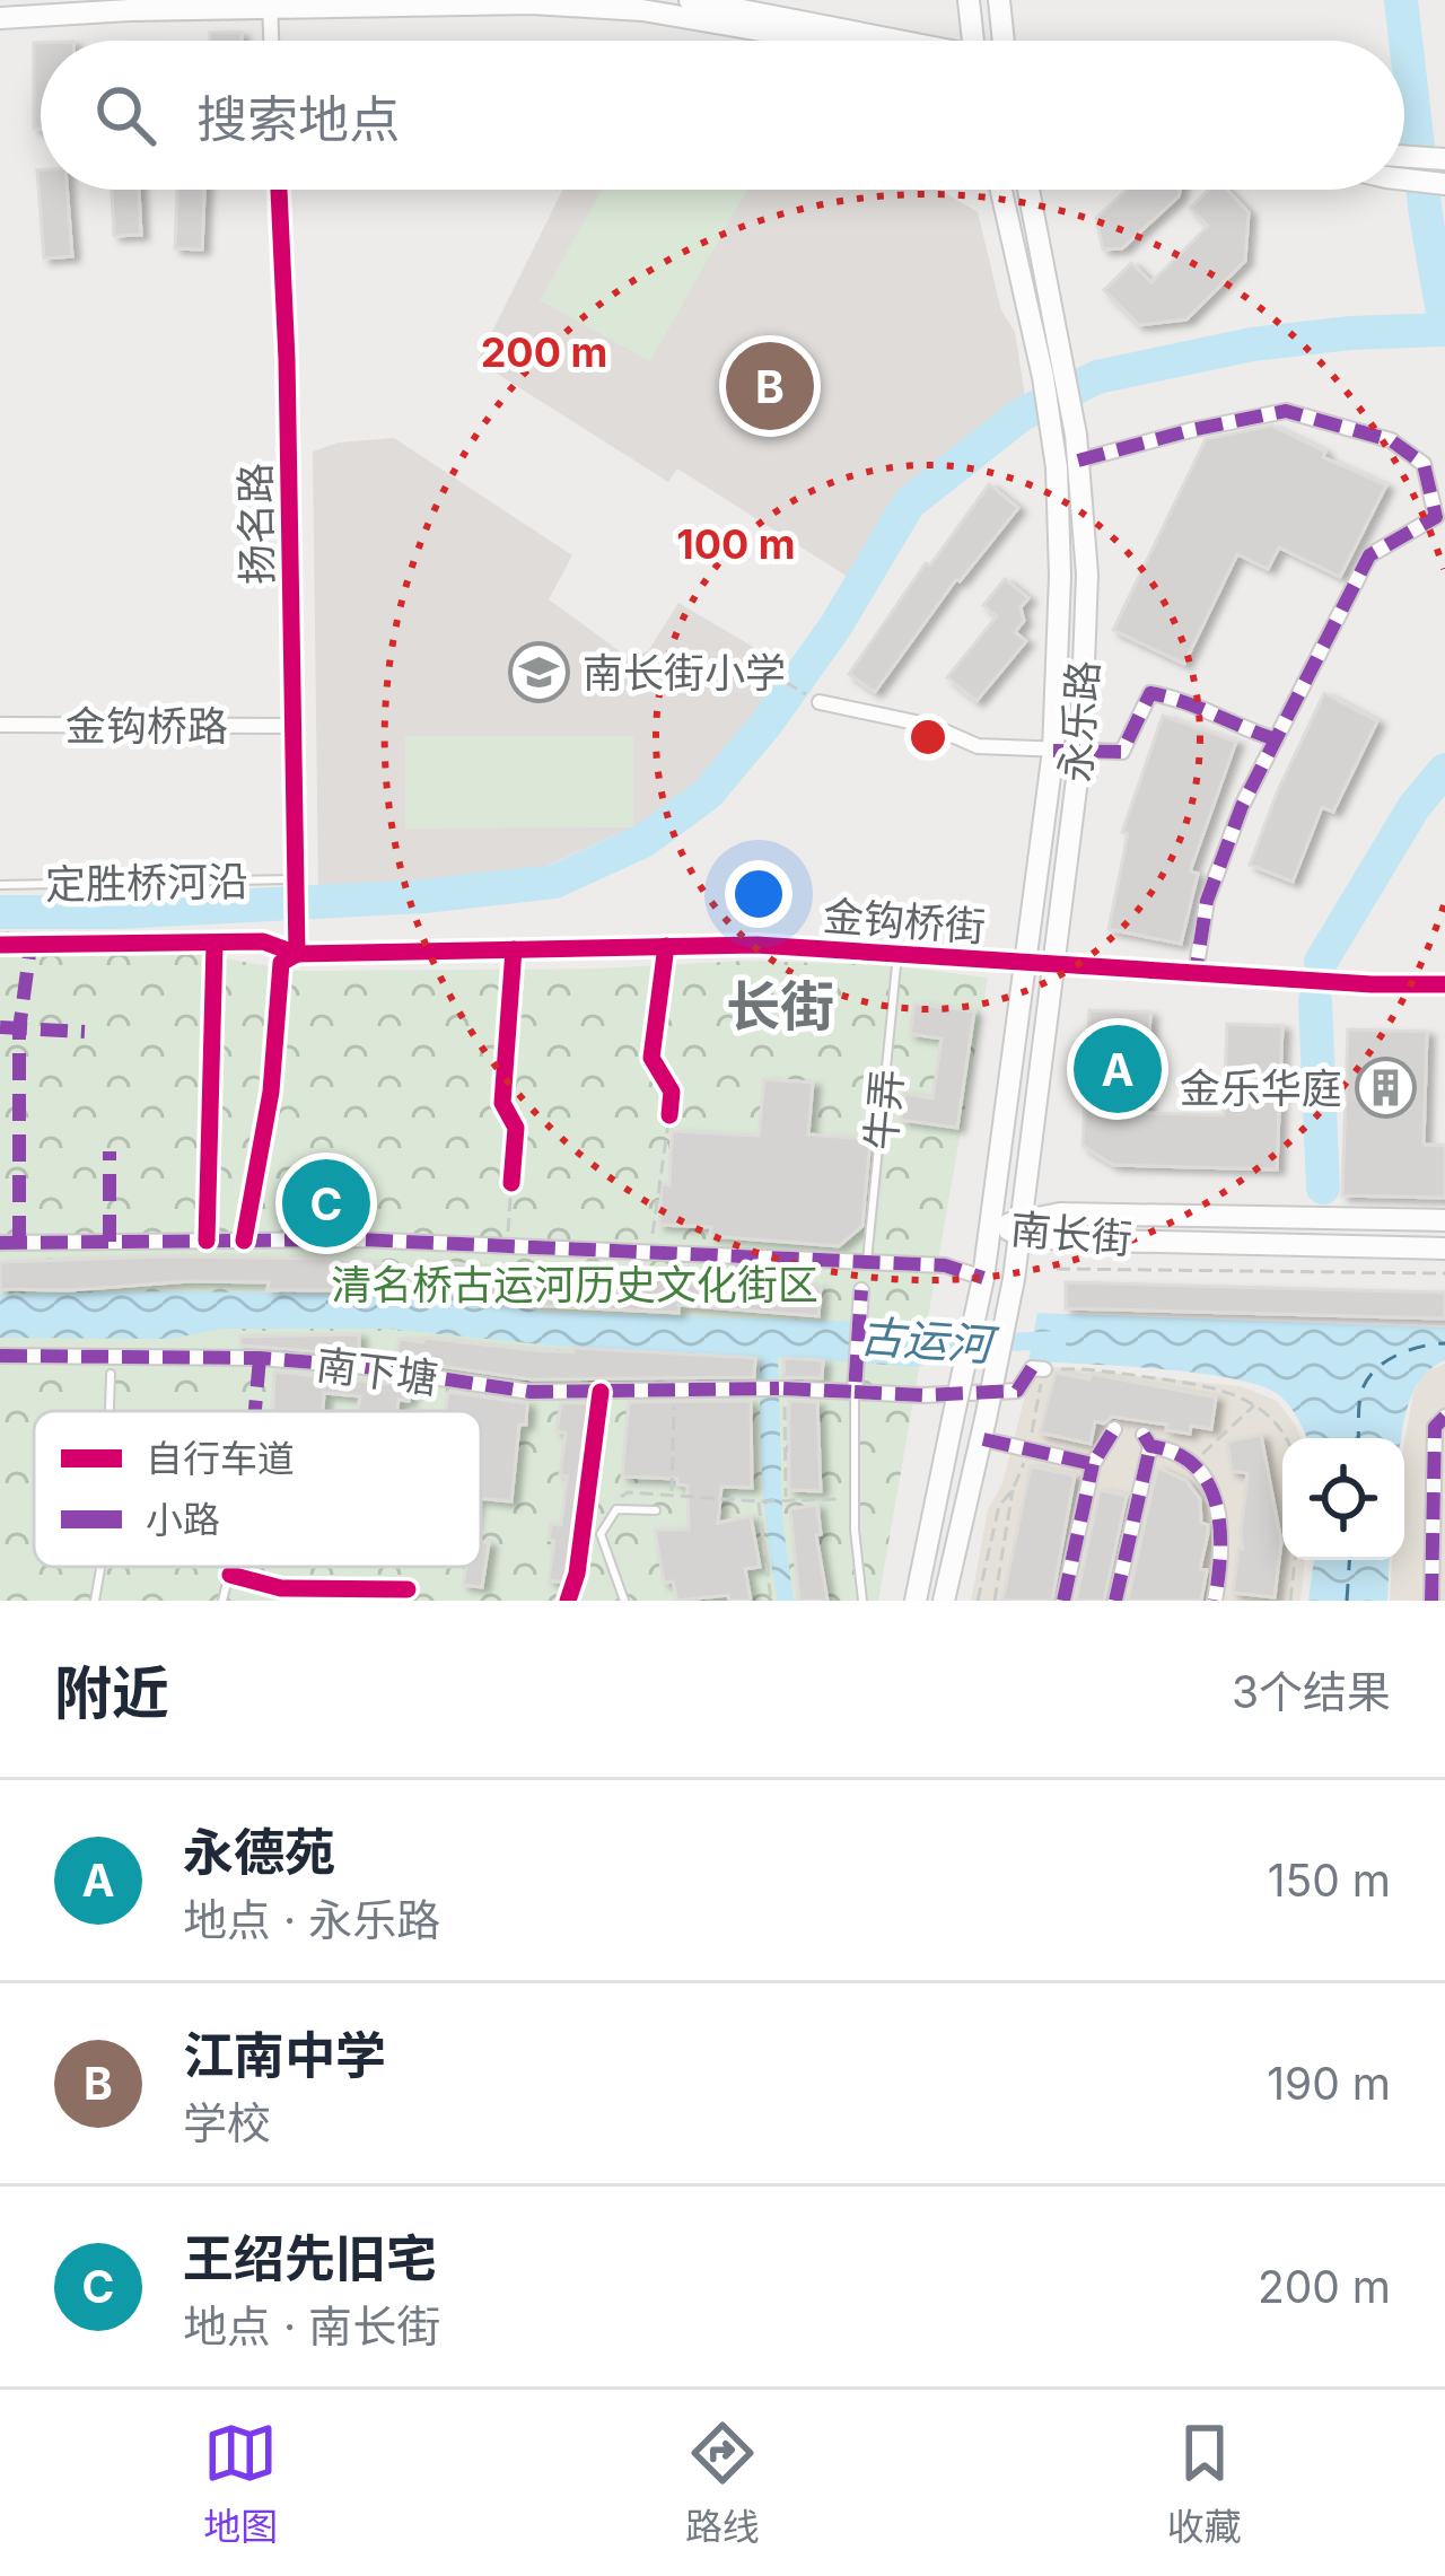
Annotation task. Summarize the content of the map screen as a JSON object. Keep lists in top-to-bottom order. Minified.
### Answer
{"streets":{"main road":["永乐路","南长街"],"street":["扬名路","金钩桥路","金钩桥街","南下塘"],"lane":["定胜桥河沿","牛弄"]},"crossings":[["扬名路","金钩桥路"],["扬名路","定胜桥河沿"],["扬名路","金钩桥街"],["永乐路","金钩桥街"],["永乐路","南长街"],["金钩桥街","牛弄"],["牛弄","南长街"]],"districts":["长街"],"water":["古运河"],"parks":["清名桥古运河历史文化街区"],"places":{"school or university":["南长街小学"],"building":["金乐华庭"]},"legend":["自行车道","小路"],"page":{"search":"搜索地点","pins":["B","A","C"],"heading":["附近","3个结果"],"list":[{"mark":"A","name":"永德苑","note":"地点 · 永乐路","value":"150 m"},{"mark":"B","name":"江南中学","note":"学校","value":"190 m"},{"mark":"C","name":"王绍先旧宅","note":"地点 · 南长街","value":"200 m"}],"nav":["地图","路线","收藏"]},"rings":["200 m","100 m"]}
